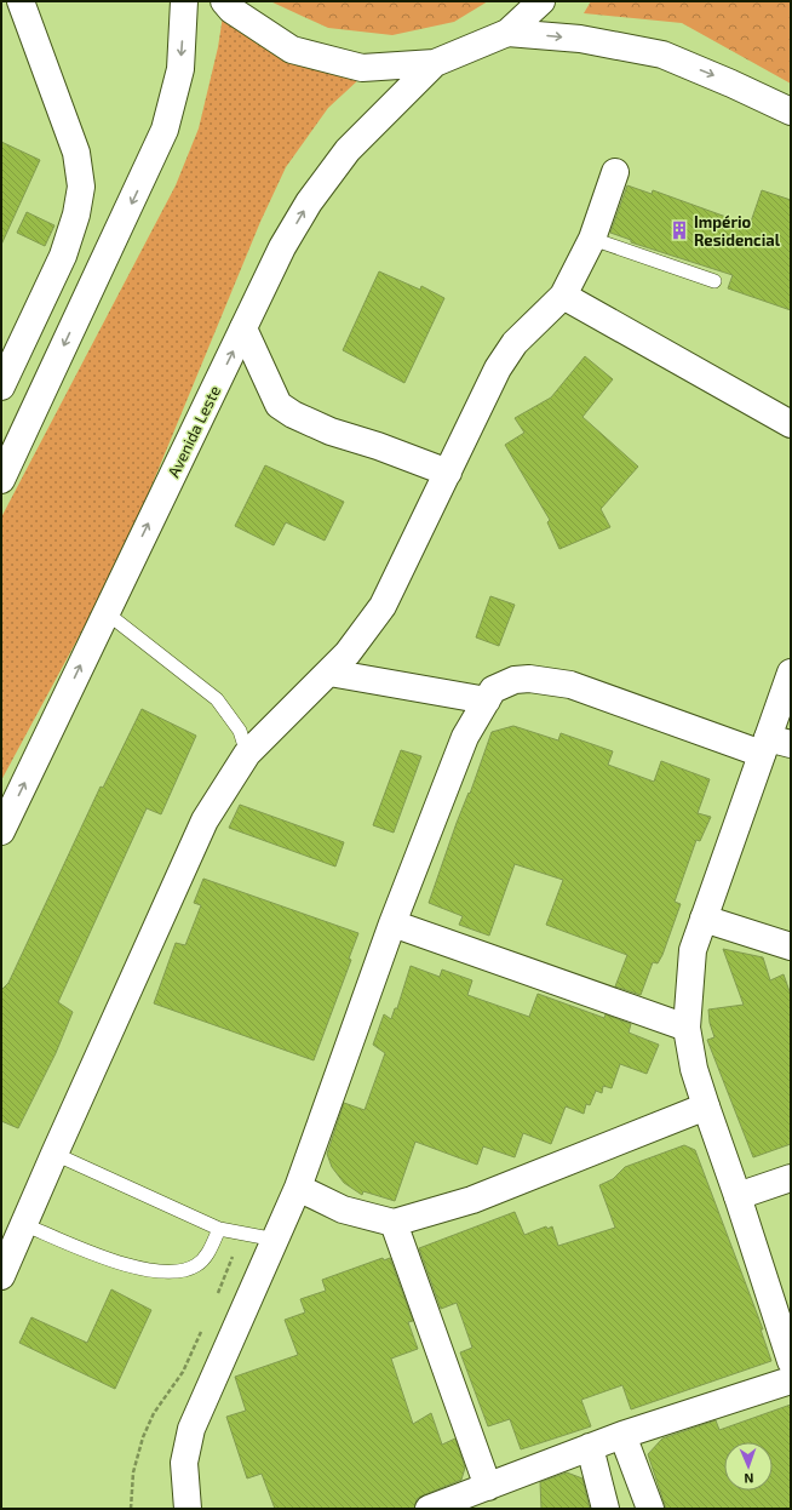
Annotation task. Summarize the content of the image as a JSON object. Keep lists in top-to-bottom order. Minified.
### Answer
{"streets":{"street":["Avenida Leste"]},"places":{"building":["Império Residencial"]},"north":"bottom"}
